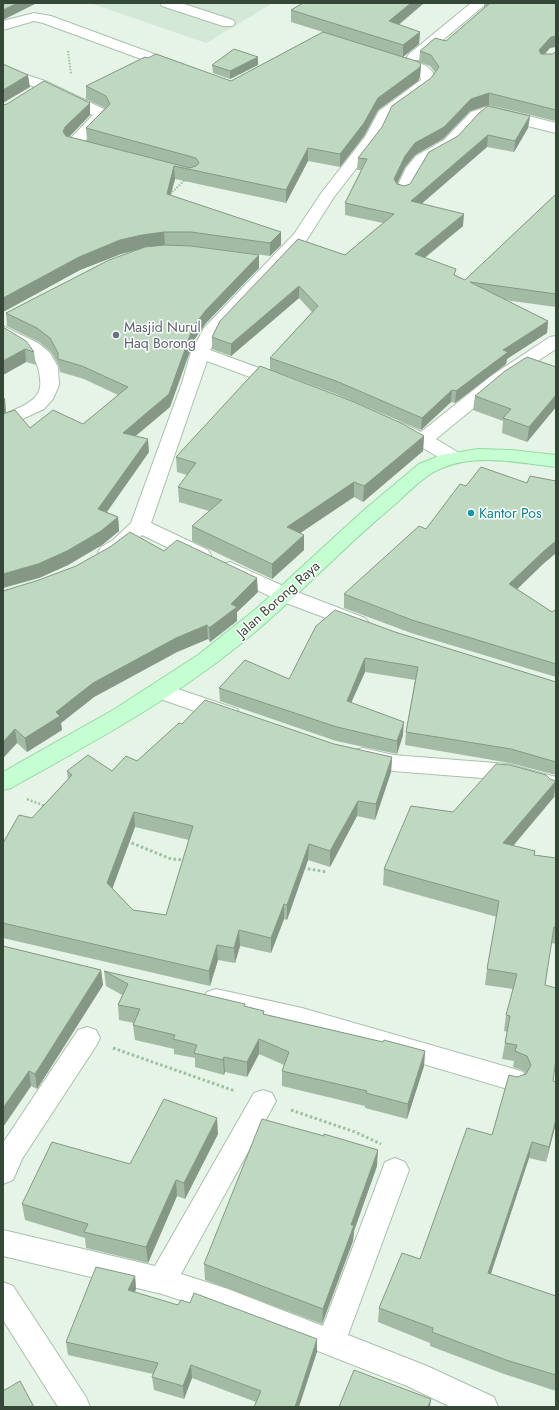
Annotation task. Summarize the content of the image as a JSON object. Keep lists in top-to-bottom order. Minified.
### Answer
{"streets":{"main road":["Jalan Borong Raya"]},"places":["Masjid Nurul Haq Borong","Kantor Pos"]}
